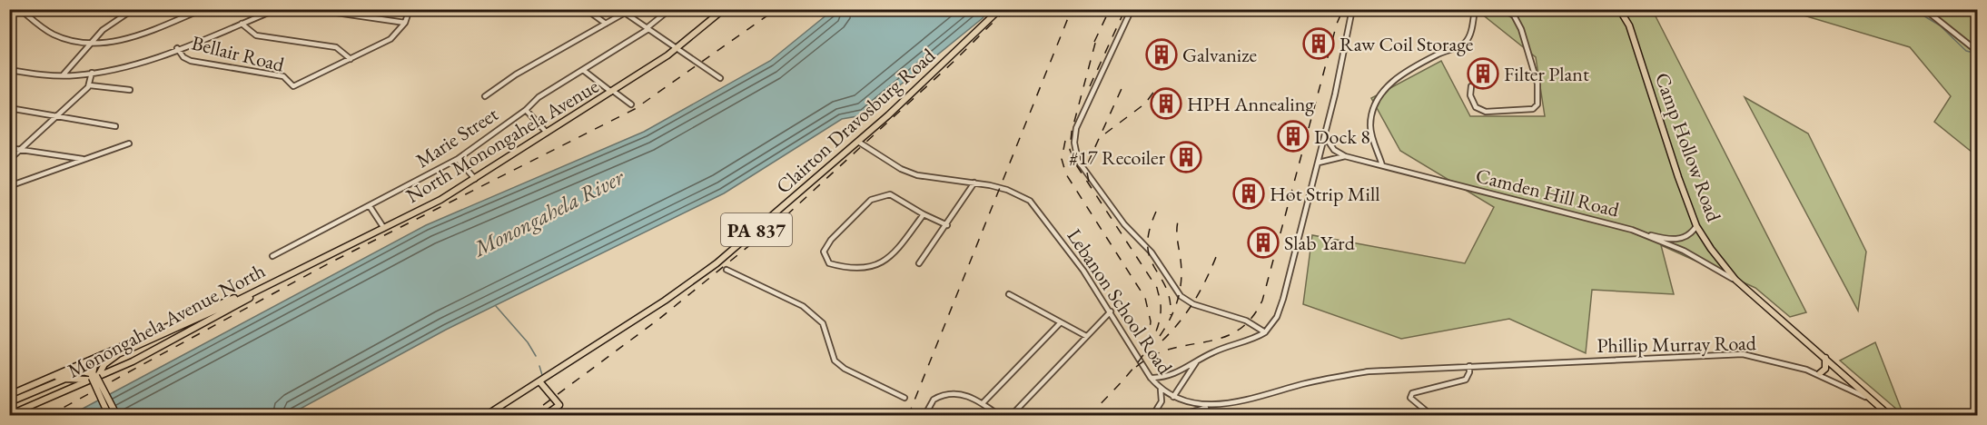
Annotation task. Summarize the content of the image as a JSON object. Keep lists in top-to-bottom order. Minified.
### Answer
{"streets":{"main road":["Clairton Dravosburg Road","North Monongahela Avenue","Camp Hollow Road","PA 837","Monongahela Avenue North"],"street":["Bellair Road","Marie Street","Camden Hill Road","Lebanon School Road","Phillip Murray Road"]},"crossings":[["Clairton Dravosburg Road","Lebanon School Road"],["North Monongahela Avenue","Monongahela Avenue North"],["Camp Hollow Road","Camden Hill Road"],["Camp Hollow Road","Phillip Murray Road"],["Lebanon School Road","Phillip Murray Road"]],"water":["Monongahela River"],"places":{"building":["Raw Coil Storage","Galvanize","Filter Plant","HPH Annealing","Dock 8","#17 Recoiler","Hot Strip Mill","Slab Yard"]}}
